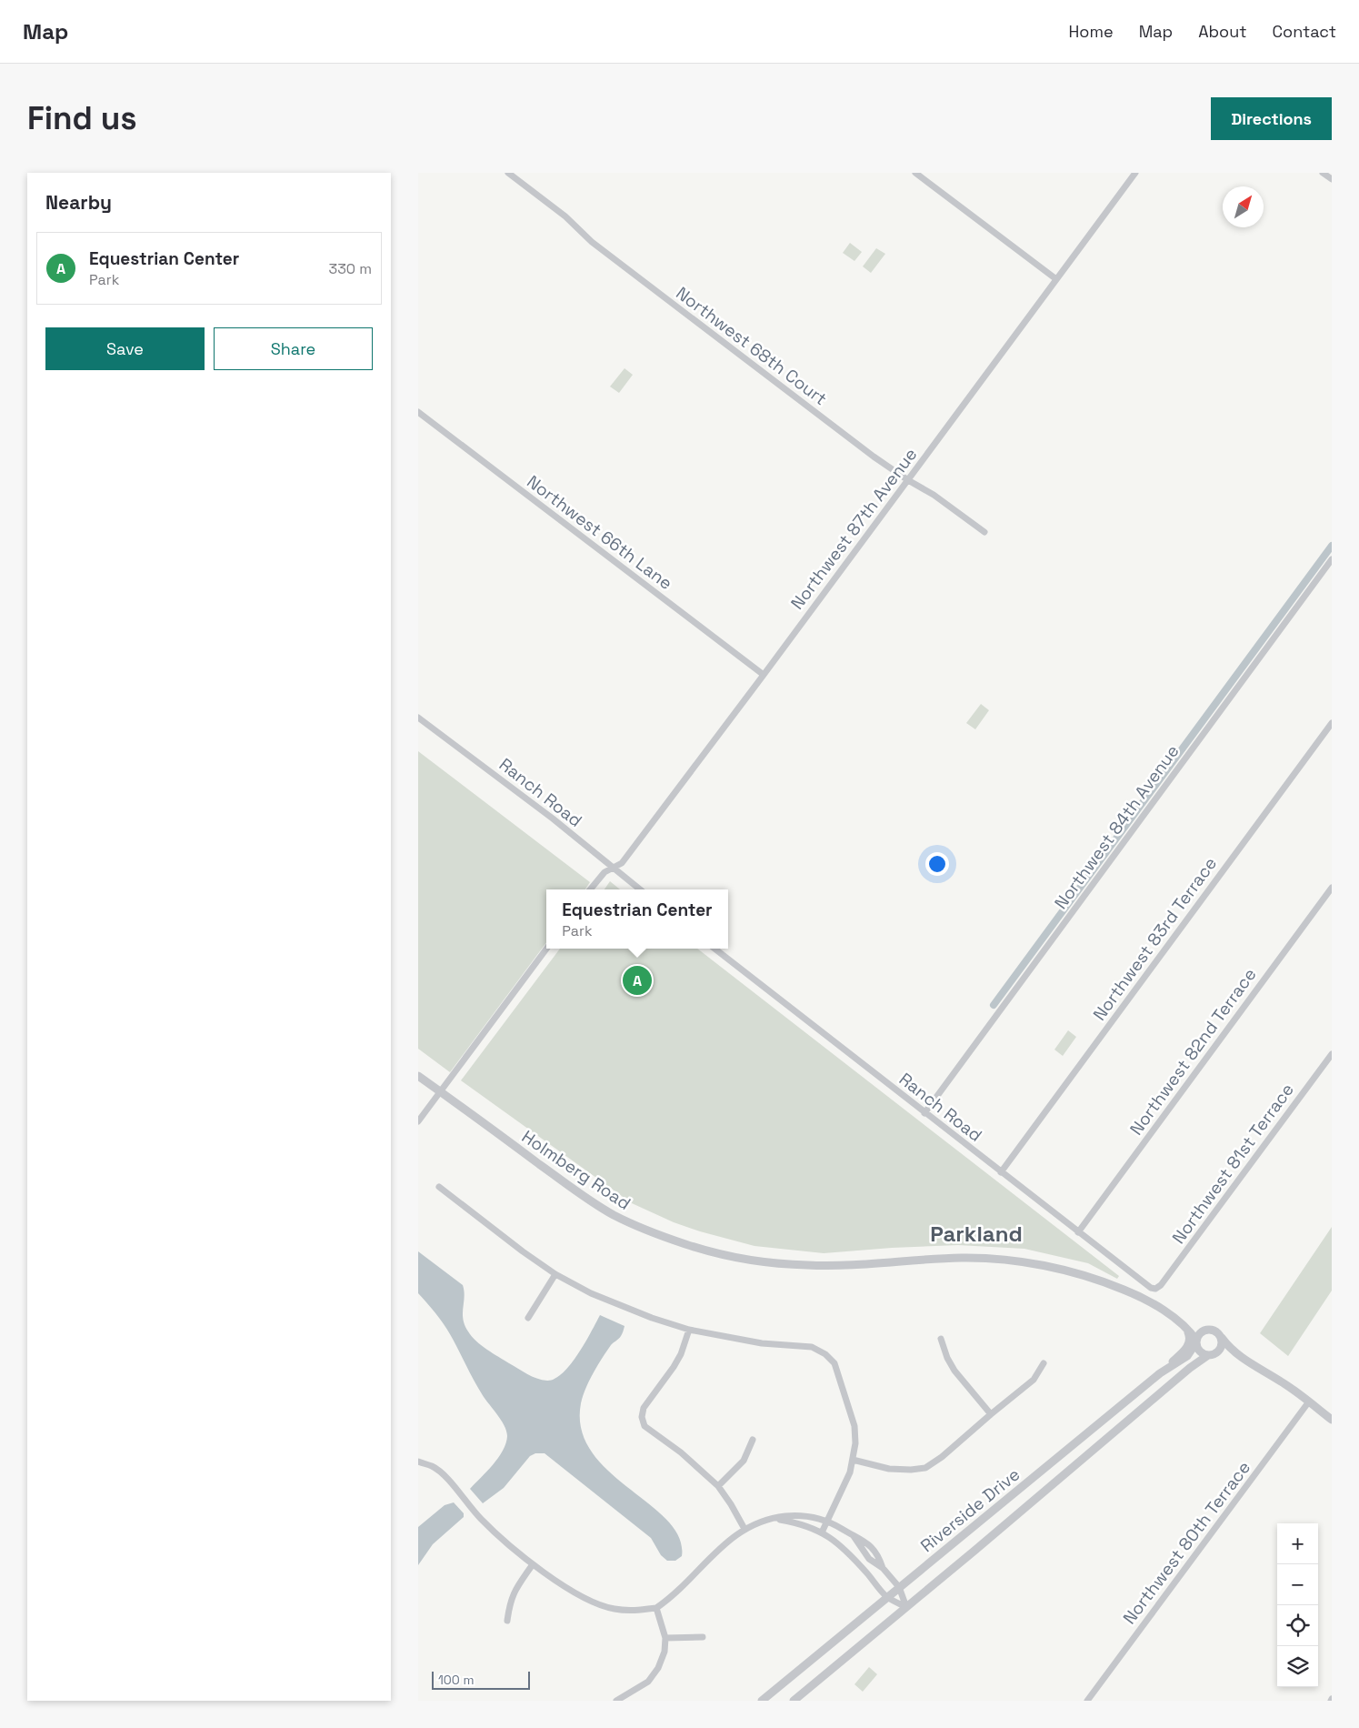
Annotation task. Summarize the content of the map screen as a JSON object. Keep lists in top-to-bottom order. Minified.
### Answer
{"streets":{"street":["Northwest 68th Court","Northwest 87th Avenue","Northwest 66th Lane","Ranch Road","Northwest 84th Avenue","Northwest 83rd Terrace","Northwest 82nd Terrace","Northwest 81st Terrace","Holmberg Road","Riverside Drive","Northwest 80th Terrace"]},"crossings":[["Northwest 68th Court","Northwest 87th Avenue"],["Northwest 87th Avenue","Northwest 66th Lane"],["Northwest 87th Avenue","Ranch Road"],["Ranch Road","Northwest 84th Avenue"],["Ranch Road","Northwest 83rd Terrace"],["Ranch Road","Northwest 82nd Terrace"],["Ranch Road","Northwest 81st Terrace"],["Holmberg Road","Riverside Drive"]],"districts":["Parkland"],"scale_bar":"100 m","north":"top right","page":{"header":"Map","nav":["Home","Map","About","Contact"],"buttons":["Directions",["Save","Share"]],"title":"Find us","heading":"Nearby","list":[{"mark":"A","name":"Equestrian Center","note":"Park","value":"330 m"}],"popup":["Equestrian Center","Park"],"pins":"A","map_buttons":["+","−"],"scale":"100 m"}}
